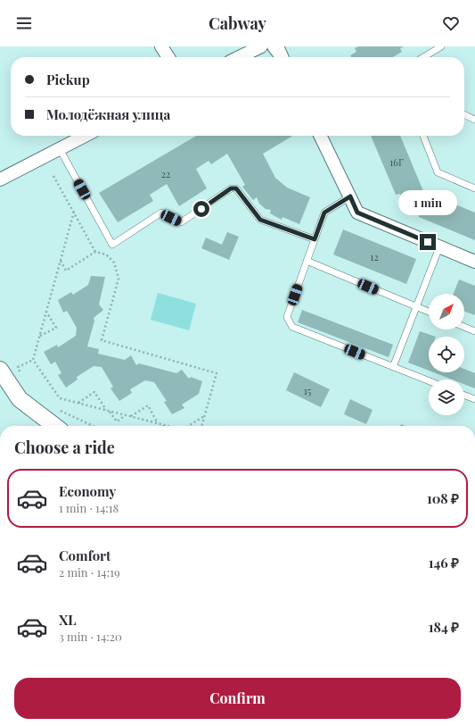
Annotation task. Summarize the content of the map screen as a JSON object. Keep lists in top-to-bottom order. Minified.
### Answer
{"house_numbers":["16Г","22","12","15"],"north":"top right","page":{"header":"Cabway","banner":["Pickup","Молодёжная улица"],"bubble":"1 min","heading":"Choose a ride","list":[{"name":"Economy","note":"1 min · 14:18","value":"108 ₽"},{"name":"Comfort","note":"2 min · 14:19","value":"146 ₽"},{"name":"XL","note":"3 min · 14:20","value":"184 ₽"}],"buttons":"Confirm"}}
